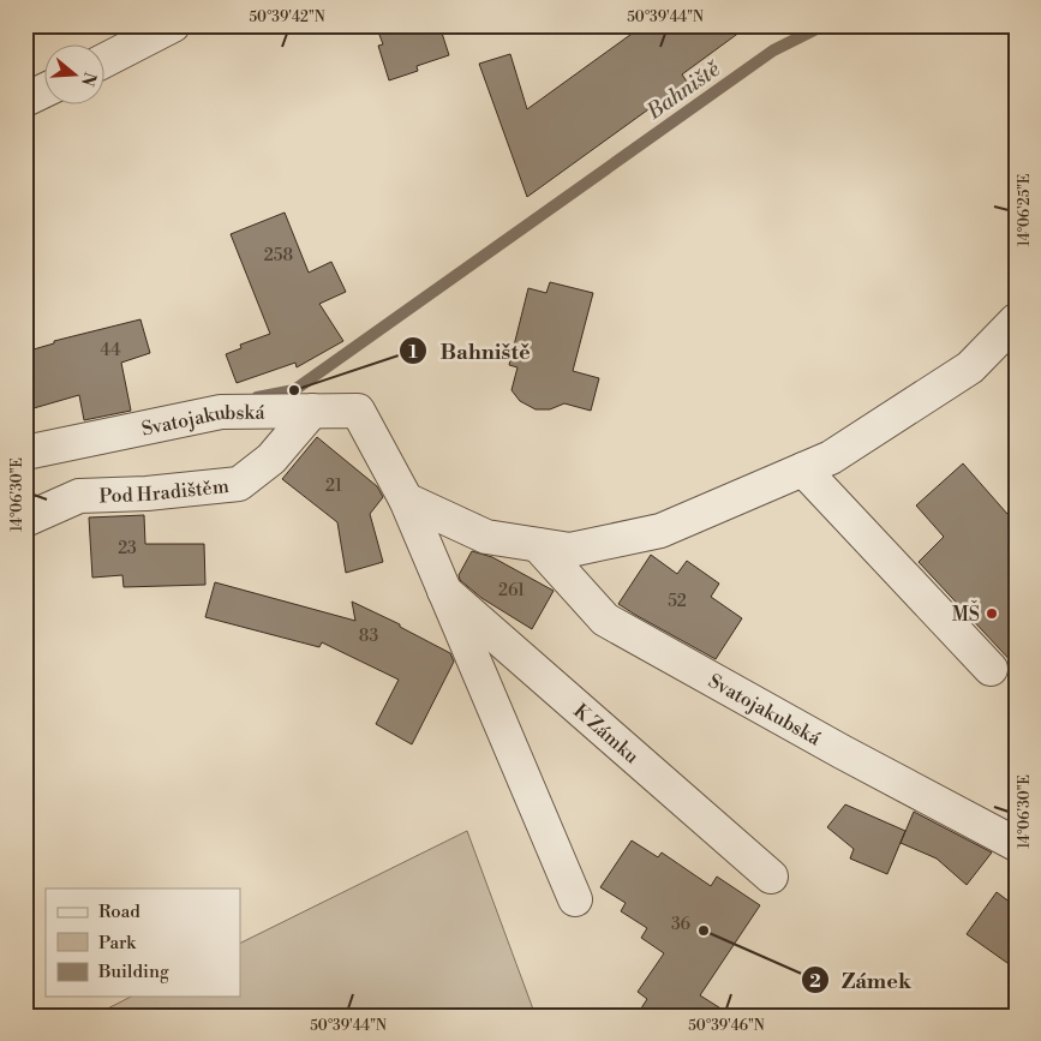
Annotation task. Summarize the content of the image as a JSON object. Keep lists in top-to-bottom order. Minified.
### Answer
{"streets":{"street":["Svatojakubská","Pod Hradištěm","K Zámku"]},"crossings":[["Svatojakubská","Pod Hradištěm"]],"water":["Bahniště"],"places":["Bahniště","MŠ","Zámek"],"house_numbers":["258","44","21","23","261","52","83","36"],"legend":["Road","Park","Building"],"north":"right","coordinates":["50°39'42\"N","50°39'44\"N","14°06'25\"E","14°06'30\"E","50°39'46\"N"]}
